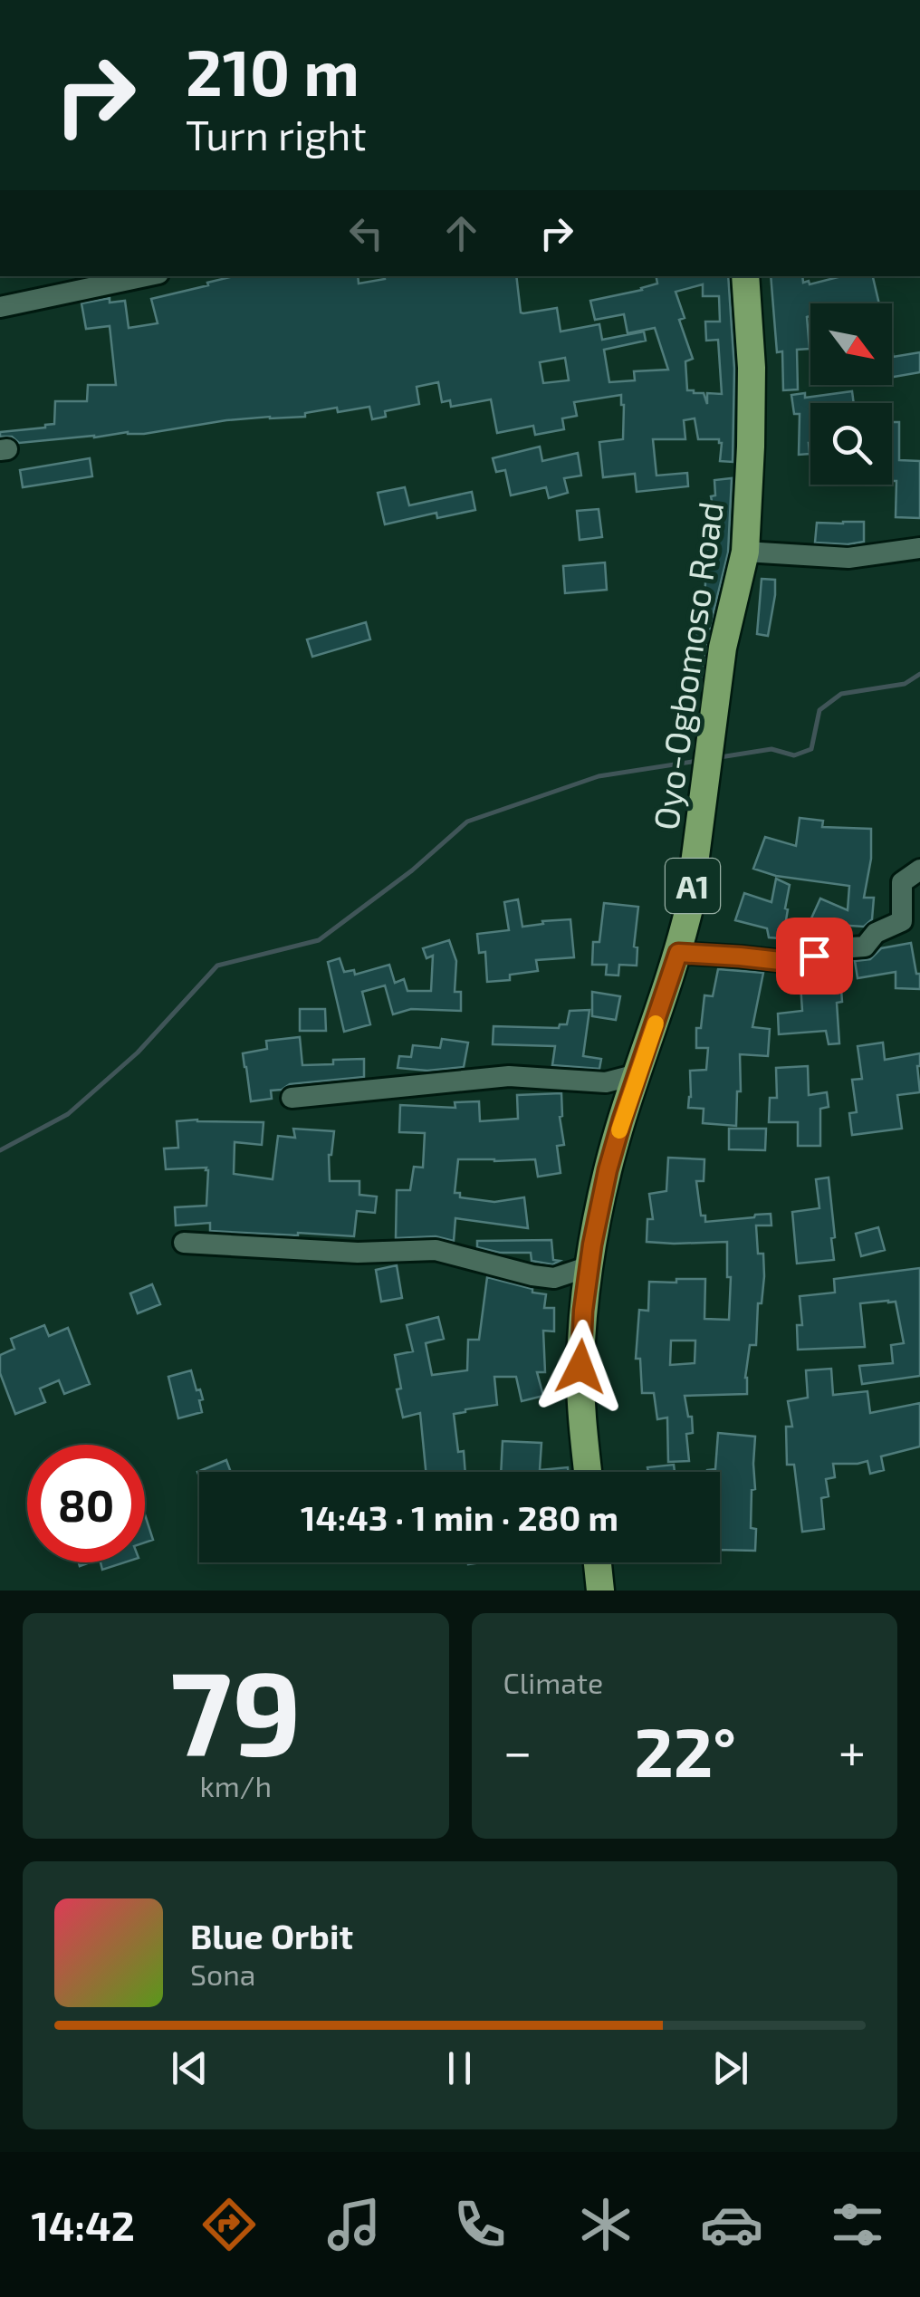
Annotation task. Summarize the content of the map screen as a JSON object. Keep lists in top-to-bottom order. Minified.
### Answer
{"streets":{"highway":["Oyo-Ogbomoso Road","A1"]},"north":"bottom right","page":{"turn":["210 m","Turn right"],"limit":"80","trip":"14:43 · 1 min · 280 m","tile":[["79","km/h"],"Climate"],"heat":["−","22°","+"],"song":["Blue Orbit","Sona"],"tabs":"14:42"}}
